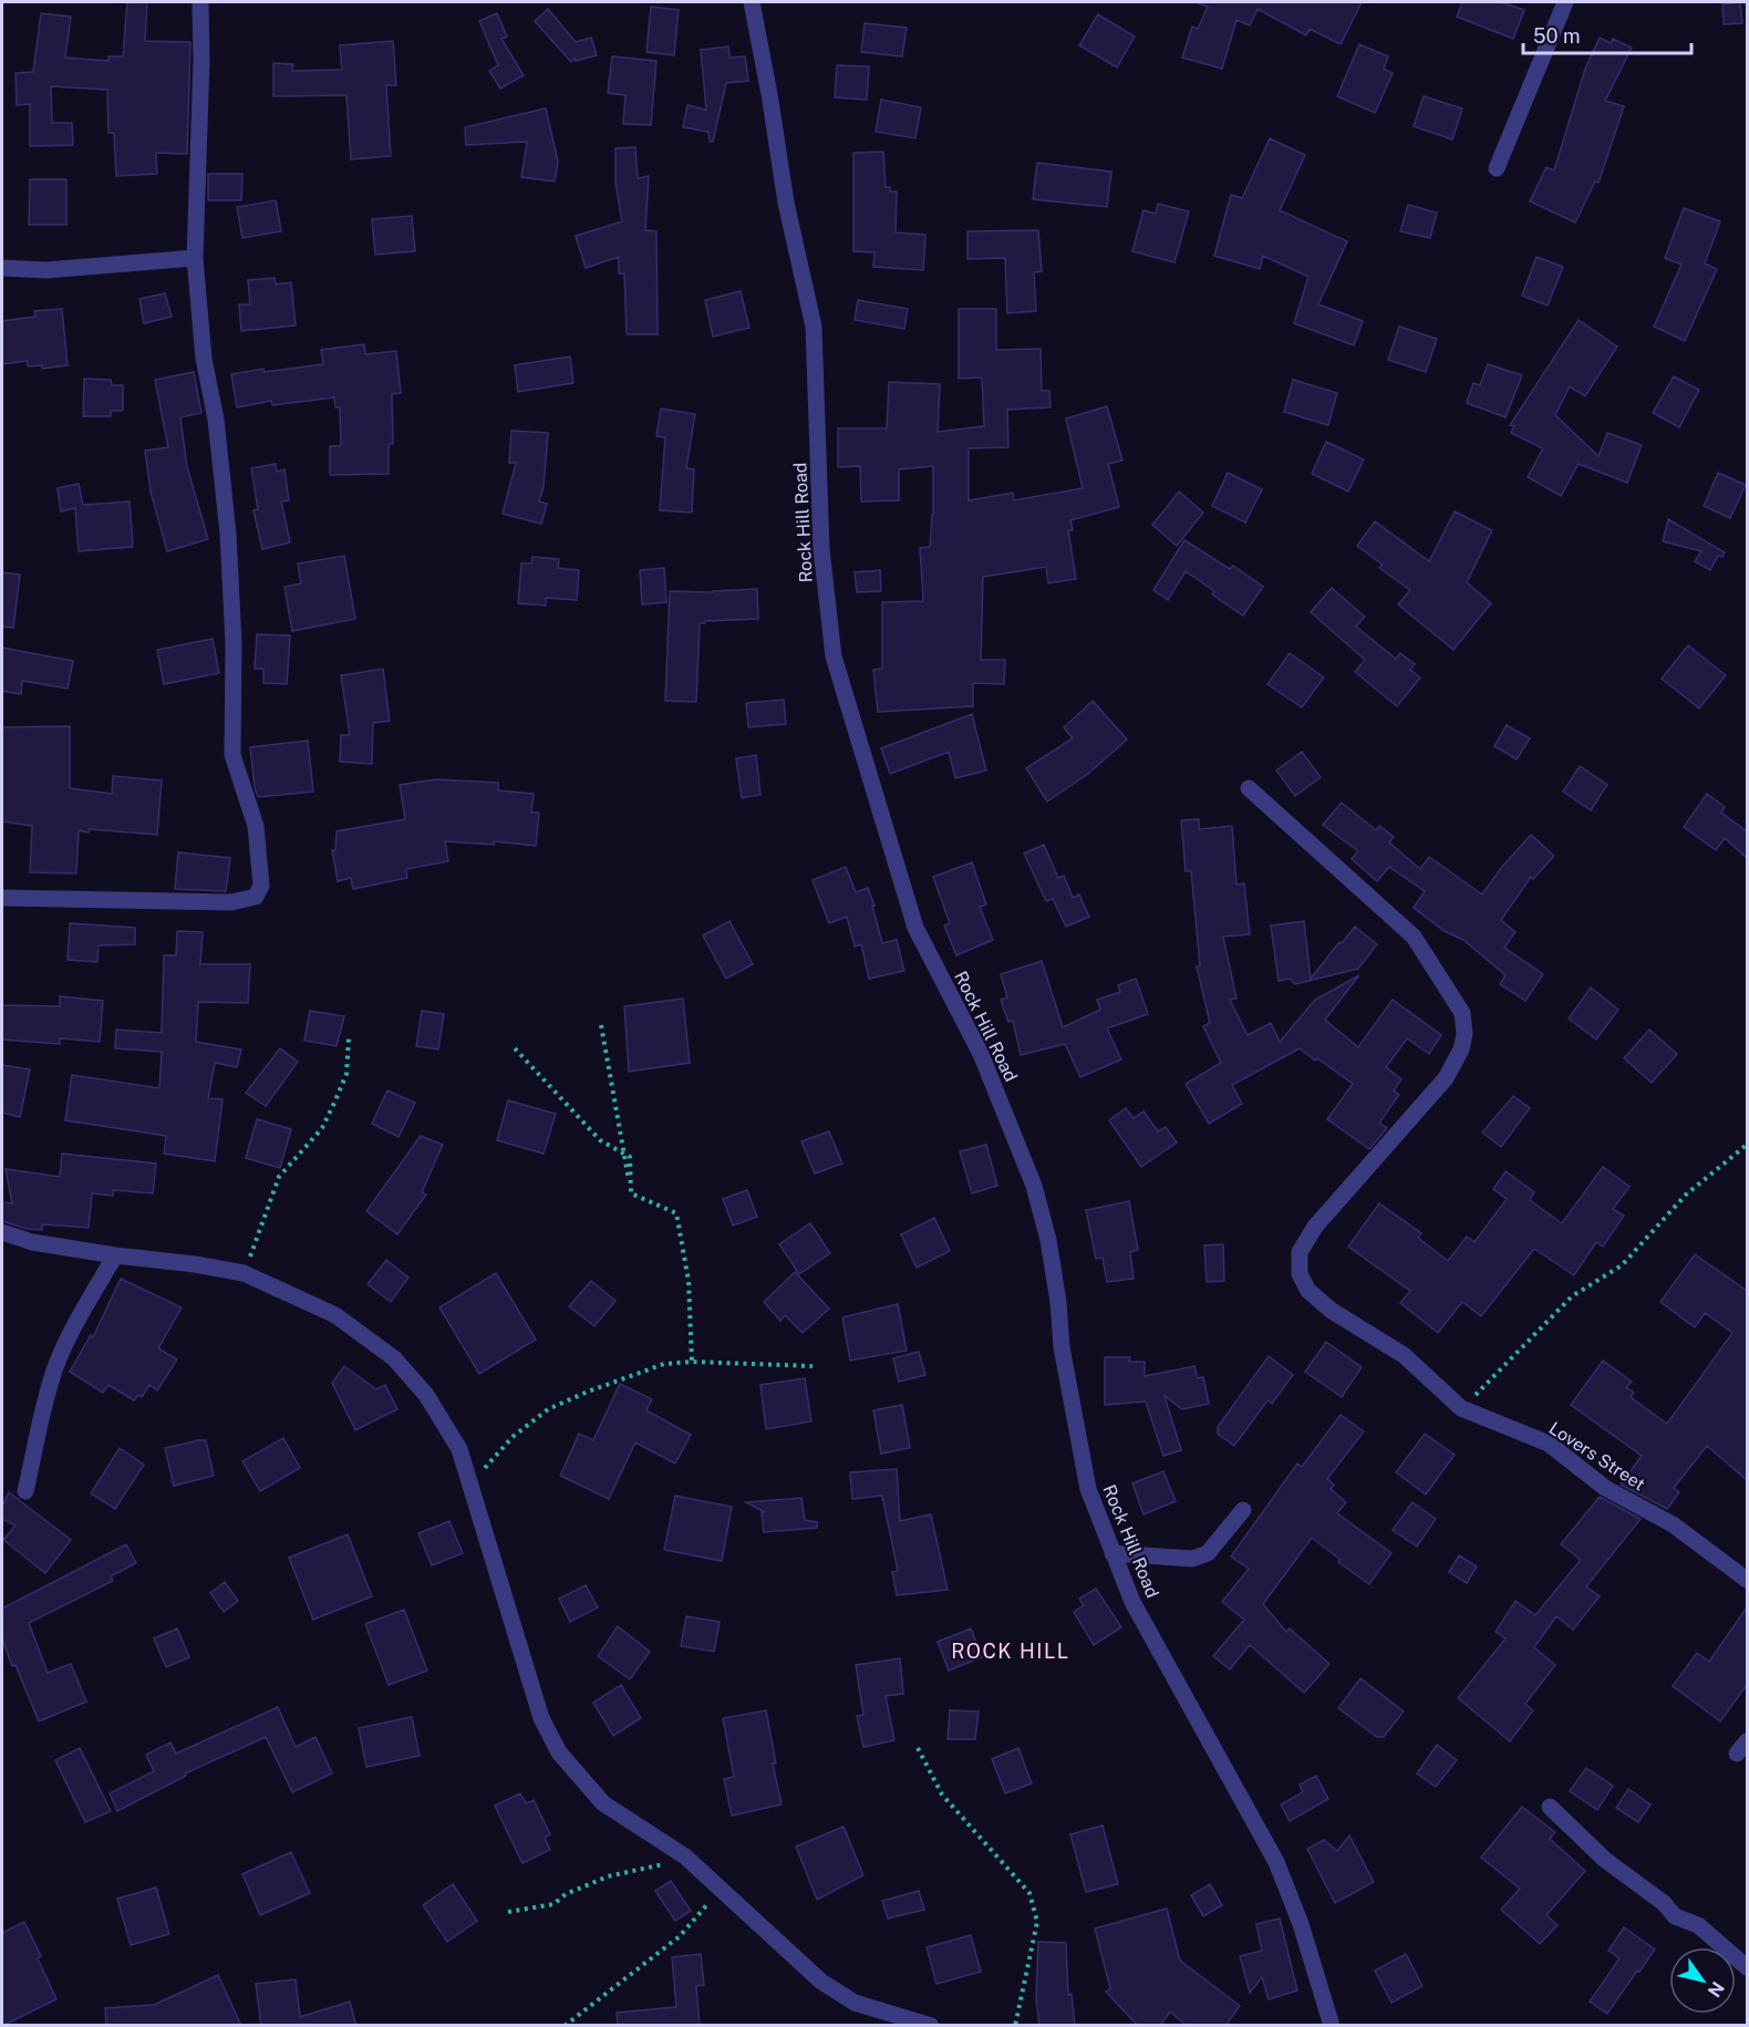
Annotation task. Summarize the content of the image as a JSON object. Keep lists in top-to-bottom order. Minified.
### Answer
{"streets":{"street":["Rock Hill Road","Lovers Street"]},"districts":["ROCK HILL"],"scale_bar":"50 m","north":"bottom right"}
